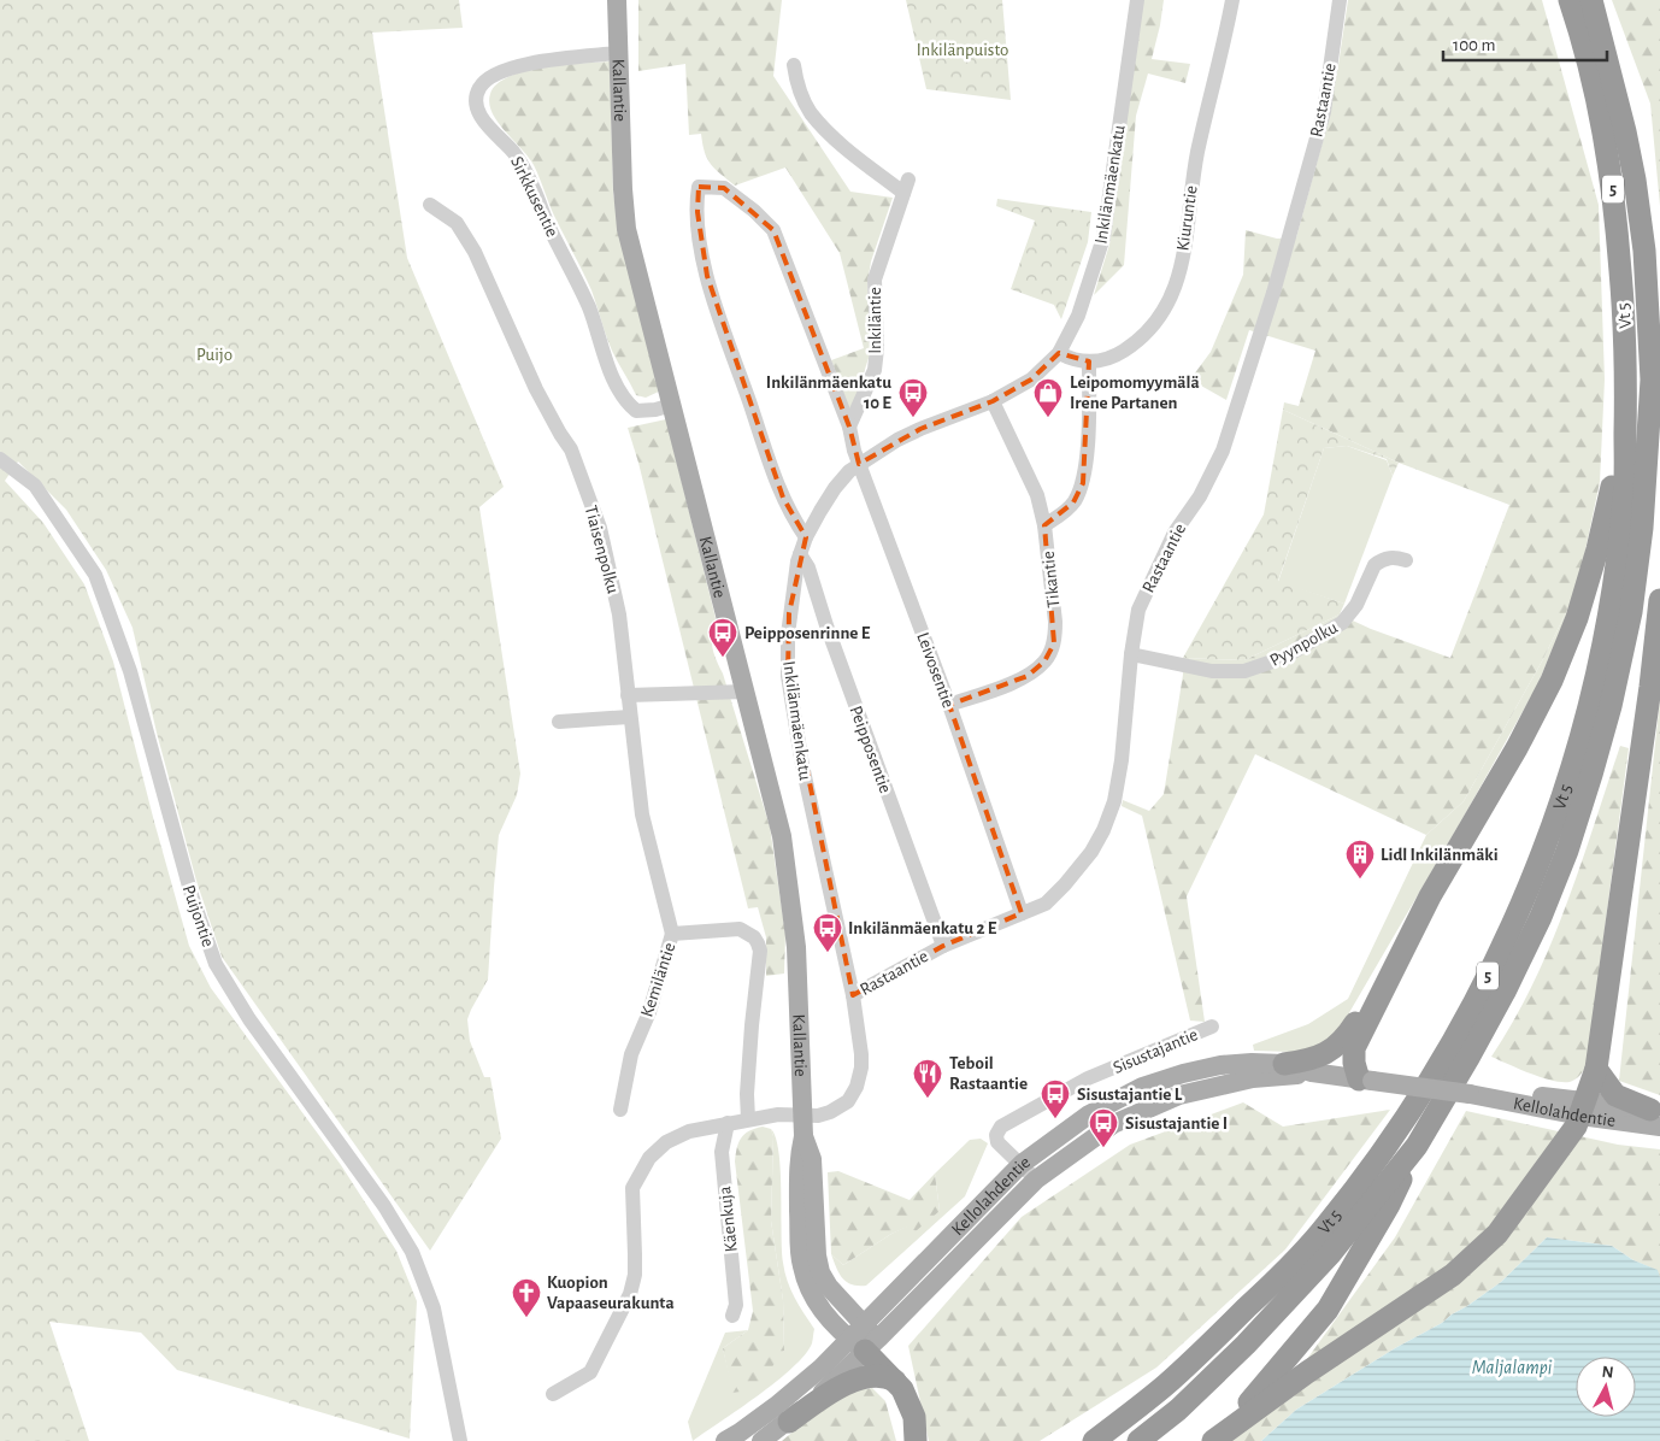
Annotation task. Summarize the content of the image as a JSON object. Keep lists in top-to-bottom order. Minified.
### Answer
{"streets":{"highway":["5","Vt 5"],"main road":["Kallantie","Kellolahdentie"],"street":["Rastaantie","Inkilänmäenkatu","Sirkkusentie","Kiuruntie","Inkiläntie","Tiaisenpolku","Tikantie","Pyynpolku","Leivosentie","Peipposentie","Puijontie","Kemiläntie","Sisustajantie","Käenkuja"]},"crossings":[["Kallantie","Inkilänmäenkatu"],["Kallantie","Sirkkusentie"],["Kallantie","Kellolahdentie"],["Rastaantie","Inkilänmäenkatu"],["Rastaantie","Pyynpolku"],["Rastaantie","Leivosentie"],["Rastaantie","Peipposentie"],["Inkilänmäenkatu","Kiuruntie"],["Inkilänmäenkatu","Tikantie"],["Inkilänmäenkatu","Leivosentie"],["Inkilänmäenkatu","Peipposentie"],["Inkilänmäenkatu","Kemiläntie"],["Inkilänmäenkatu","Käenkuja"],["Inkiläntie","Leivosentie"],["Tiaisenpolku","Kemiläntie"],["Tikantie","Leivosentie"],["Sisustajantie","Kellolahdentie"]],"water":["Maljalampi"],"parks":["Inkilänpuisto","Puijo"],"places":{"bus stop":["Inkilänmäenkatu 10 E","Peipposenrinne E","Inkilänmäenkatu 2 E","Sisustajantie L","Sisustajantie I"],"shop":["Leipomomyymälä Irene Partanen"],"building":["Lidl Inkilänmäki"],"restaurant":["Teboil Rastaantie"],"church":["Kuopion Vapaaseurakunta"]},"scale_bar":"100 m","north":"top"}
